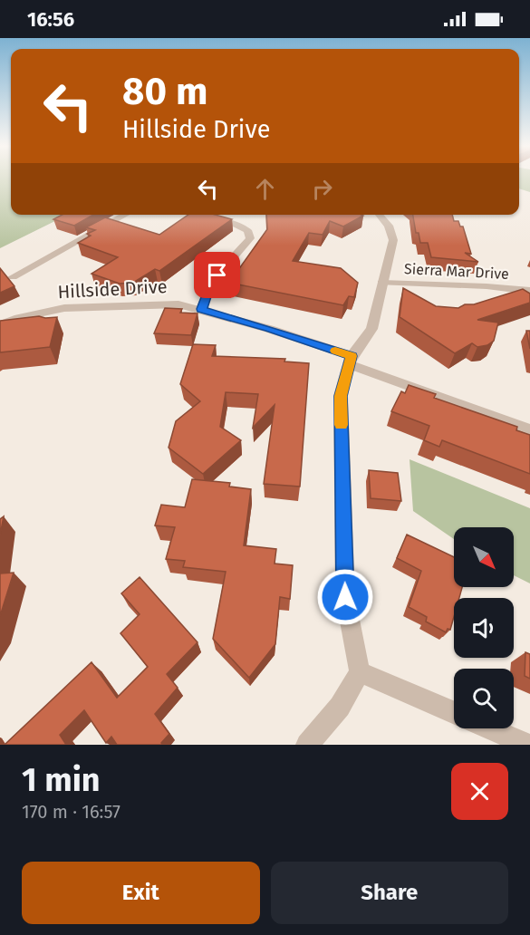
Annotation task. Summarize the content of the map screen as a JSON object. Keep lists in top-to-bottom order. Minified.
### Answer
{"streets":{"street":["Sierra Mar Drive","Hillside Drive"]},"north":"bottom right","page":{"status":"16:56","turn":["80 m","Hillside Drive"],"heading":["1 min","170 m · 16:57"],"buttons":["Exit","Share"]}}
